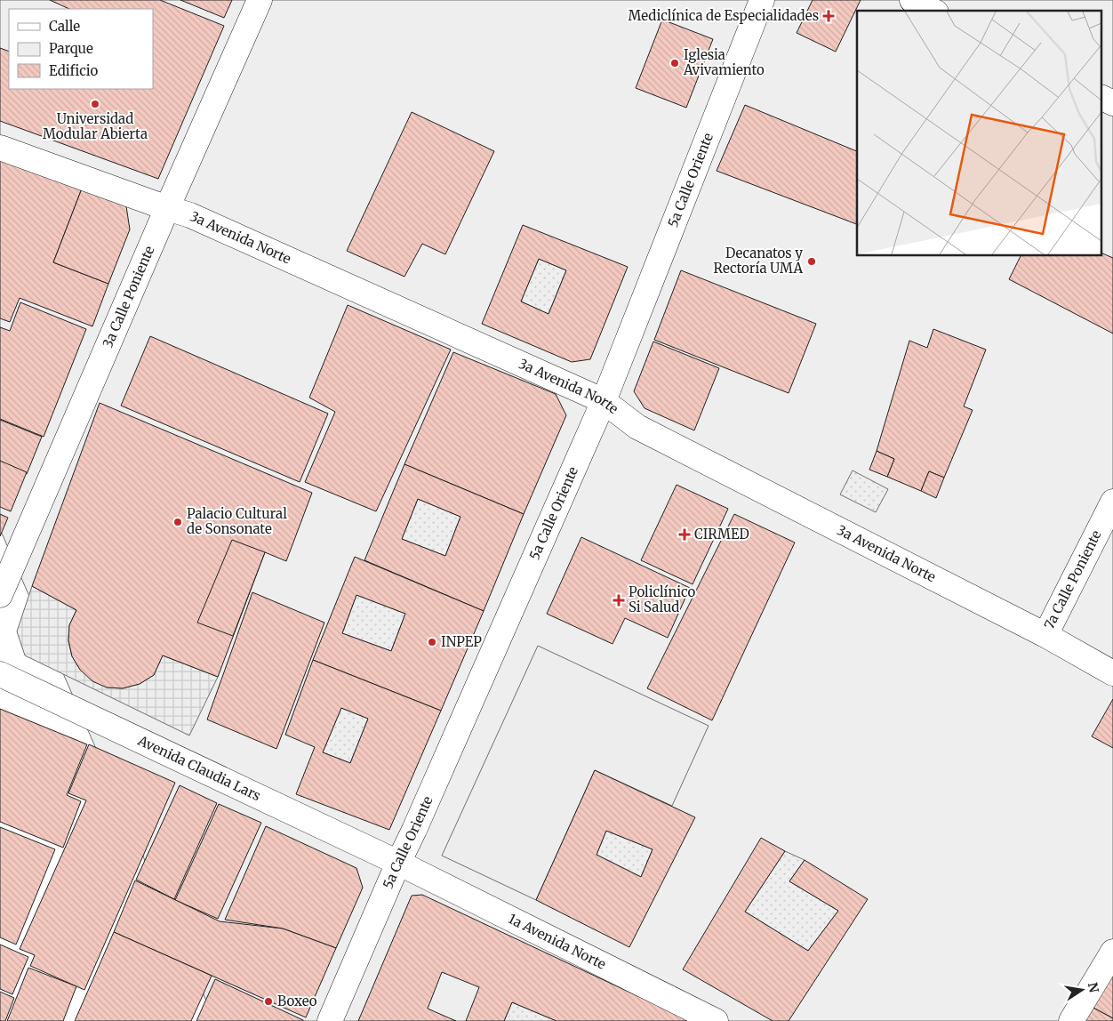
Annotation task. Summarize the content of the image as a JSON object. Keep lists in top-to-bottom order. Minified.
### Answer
{"streets":{"street":["5a Calle Oriente","3a Avenida Norte","3a Calle Poniente","7a Calle Poniente","Avenida Claudia Lars","1a Avenida Norte"]},"crossings":[["5a Calle Oriente","3a Avenida Norte"],["5a Calle Oriente","Avenida Claudia Lars"],["5a Calle Oriente","1a Avenida Norte"],["3a Avenida Norte","3a Calle Poniente"],["3a Avenida Norte","7a Calle Poniente"],["Avenida Claudia Lars","1a Avenida Norte"]],"places":{"health":["Mediclínica de Especialidades","CIRMED","Policlínico Si Salud"],"other":["Iglesia Avivamiento","Universidad Modular Abierta","Decanatos y Rectoría UMA","Palacio Cultural de Sonsonate","INPEP","Boxeo"]},"legend":["Calle","Parque","Edificio"],"north":"right"}
